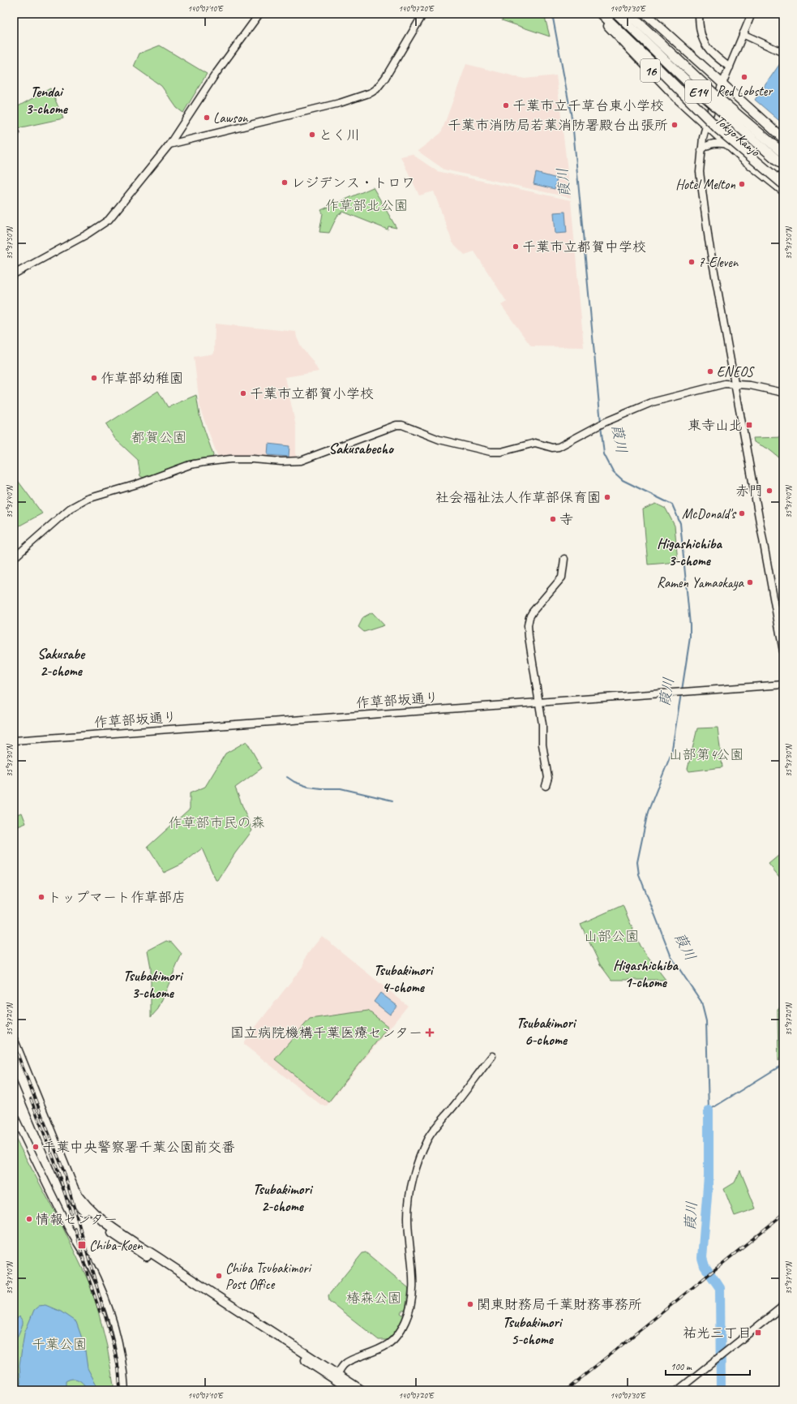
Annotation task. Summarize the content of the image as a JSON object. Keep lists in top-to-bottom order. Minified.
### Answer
{"streets":{"highway":["16","E14","Tokyo Kanjo"],"street":["作草部坂通り"]},"districts":["Tendai 3-chome","Sakusabecho","Higashichiba 3-chome","Sakusabe 2-chome","Higashichiba 1-chome","Tsubakimori 4-chome","Tsubakimori 3-chome","Tsubakimori 6-chome","Tsubakimori 2-chome","Tsubakimori 5-chome"],"water":["葭川"],"parks":["作草部北公園","都賀公園","山部第4公園","作草部市民の森","山部公園","椿森公園","千葉公園"],"places":{"other":["Red Lobster","千葉市立千草台東小学校","Lawson","千葉市消防局若葉消防署殿台出張所","とく川","レジデンス・トロワ","Hotel Melton","千葉市立都賀中学校","7-Eleven","ENEOS","作草部幼稚園","千葉市立都賀小学校","赤門","社会福祉法人作草部保育園","McDonald's","寺","Ramen Yamaokaya","トップマート作草部店","千葉中央警察署千葉公園前交番","情報センター","Chiba Tsubakimori Post Office","関東財務局千葉財務事務所"],"transit":["東寺山北","Chiba-Koen","祐光三丁目"],"health":["国立病院機構千葉医療センター"]},"scale_bar":"100 m","coordinates":["140°07'10\"E","140°07'20\"E","140°07'30\"E","35°37'50\"N","35°37'40\"N","35°37'30\"N","35°37'20\"N","35°37'10\"N"]}
